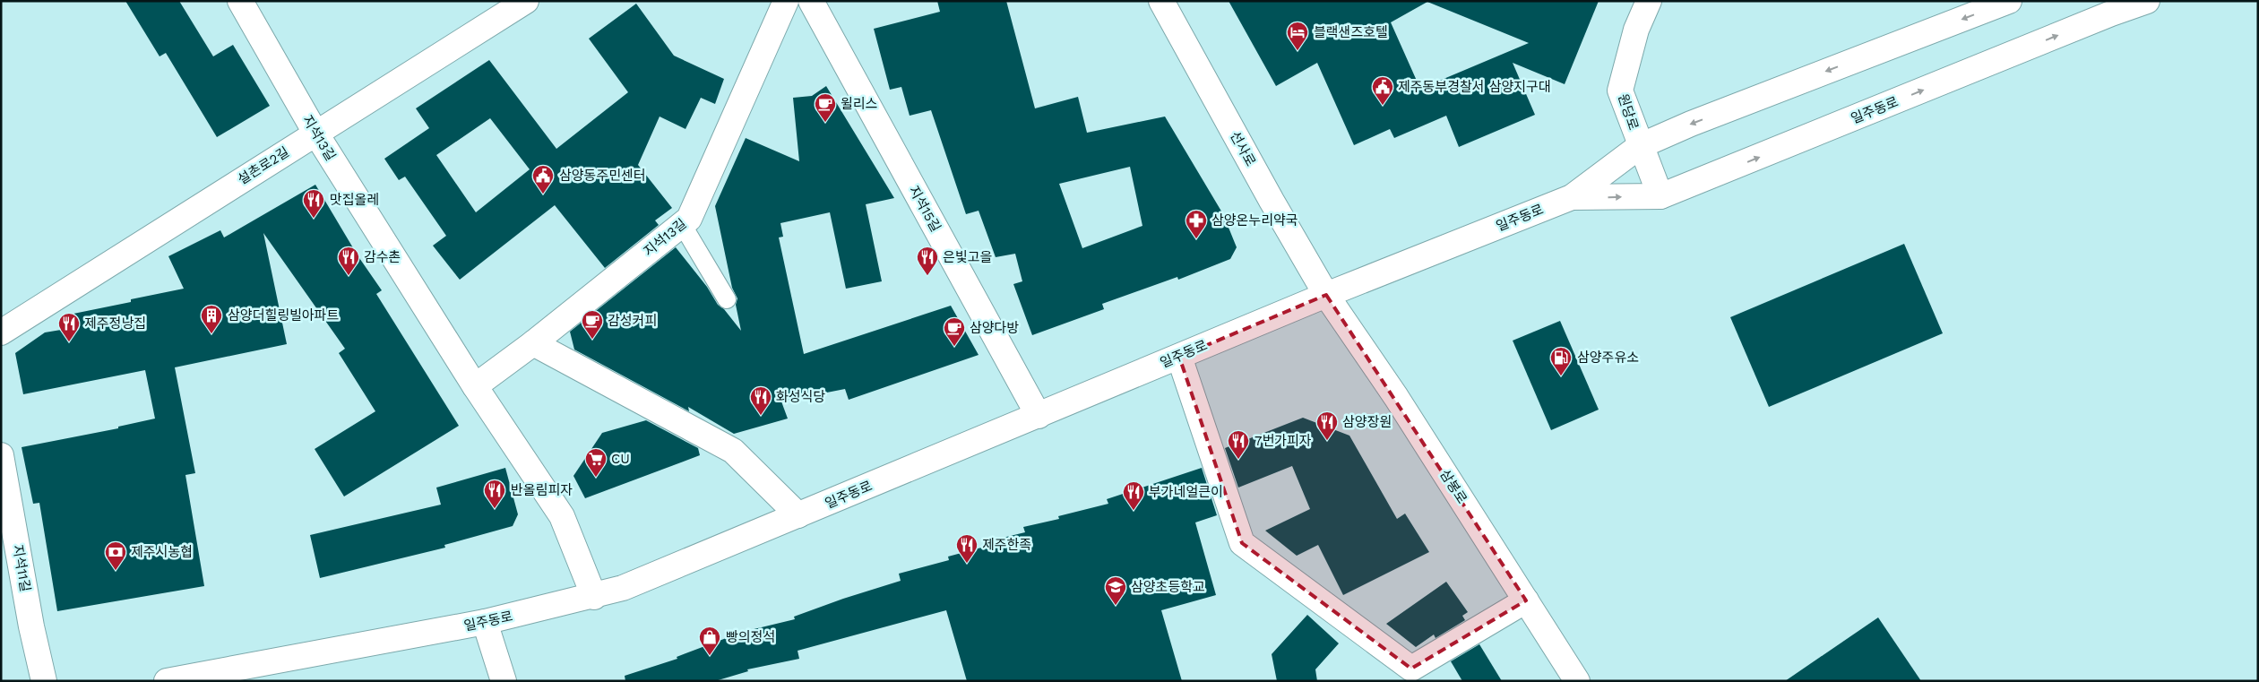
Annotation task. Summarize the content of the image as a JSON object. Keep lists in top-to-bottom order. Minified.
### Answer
{"streets":{"street":["일주동로","원당로","지석13길","선사로","설촌로2길","지석15길","삼봉로","지석11길"]},"crossings":[["일주동로","원당로"],["일주동로","지석13길"],["일주동로","선사로"],["일주동로","지석15길"],["일주동로","삼봉로"],["지석13길","설촌로2길"],["선사로","삼봉로"]],"places":{"hotel":["블랙샌즈호텔"],"public building":["제주동부경찰서 삼양지구대","삼양동주민센터"],"cafe":["윌리스","감성커피","삼양다방"],"restaurant":["맛집올레","감수촌","은빛고을","제주정낭집","화성식당","삼양장원","7번가피자","반올림피자","부가네얼큰이","제주한족"],"pharmacy":["삼양온누리약국"],"building":["삼양더힐링빌아파트"],"fuel station":["삼양주유소"],"supermarket":["CU"],"bank":["제주시농협"],"school or university":["삼양초등학교"],"shop":["빵의정석"]}}
